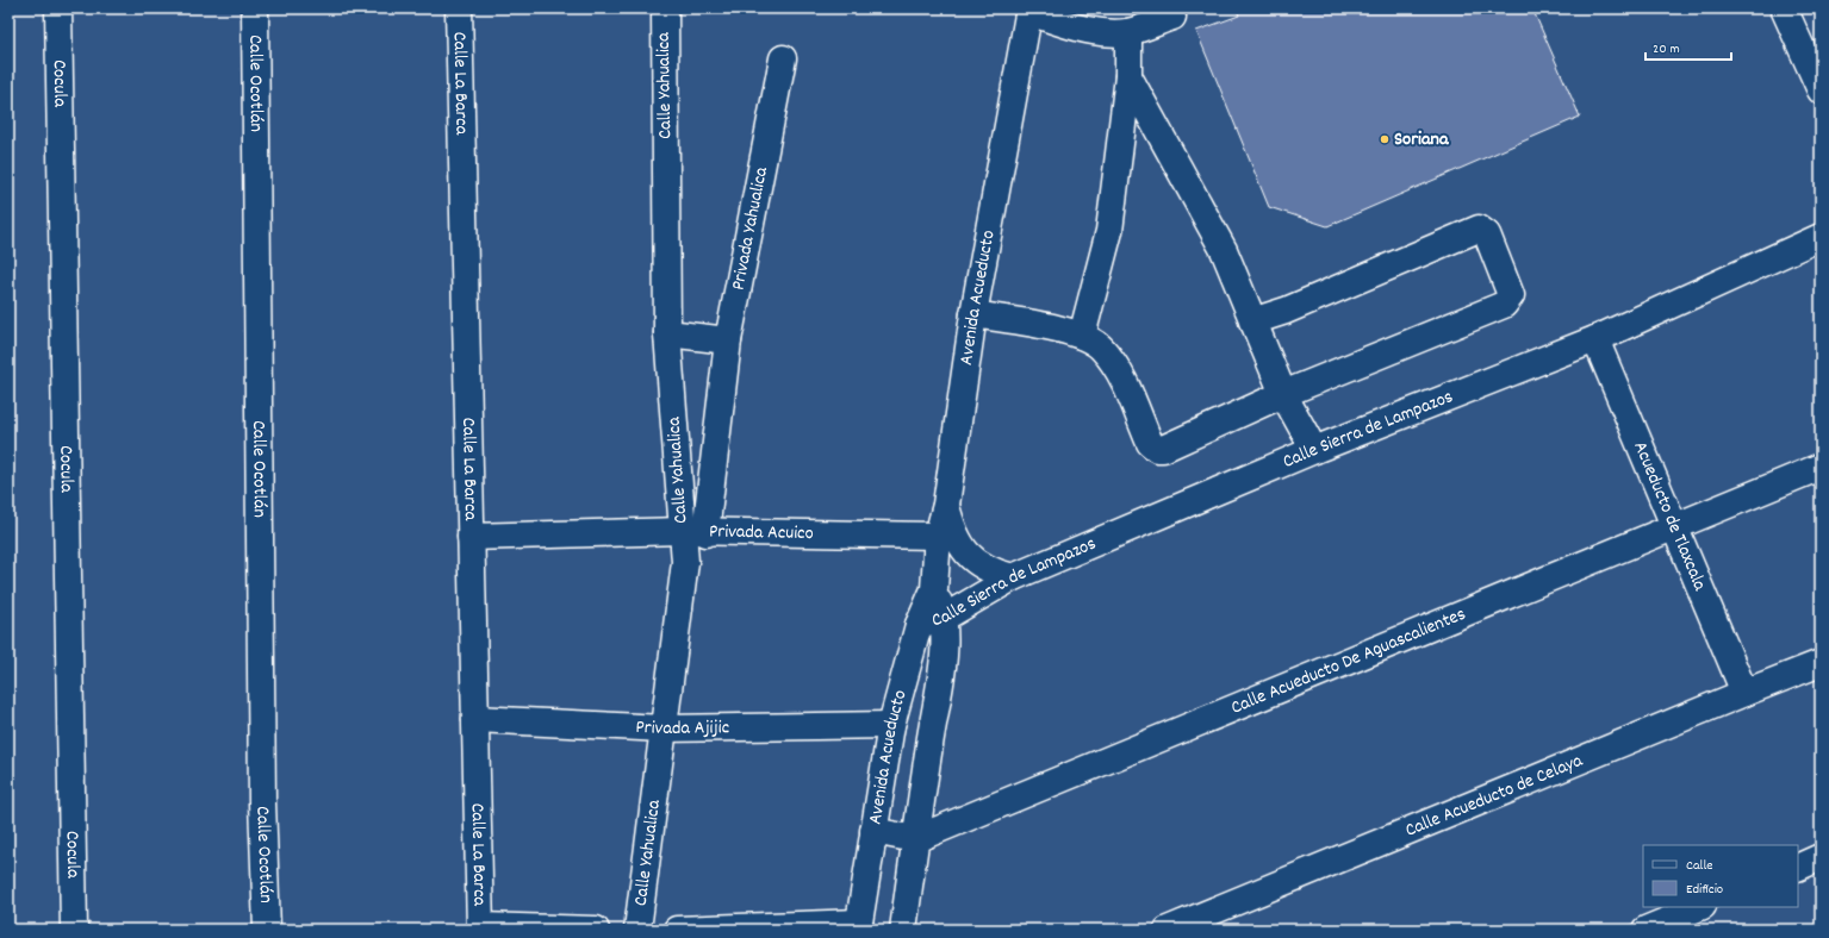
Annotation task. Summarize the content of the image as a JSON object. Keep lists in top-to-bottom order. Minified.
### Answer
{"streets":{"street":["Cocula","Calle Ocotlán","Calle La Barca","Calle Yahualica","Privada Yahualica","Avenida Acueducto","Calle Sierra de Lampazos","Acueducto de Tlaxcala","Privada Acuico","Calle Acueducto De Aguascalientes","Privada Ajijic","Calle Acueducto de Celaya"]},"crossings":[["Calle La Barca","Privada Acuico"],["Calle La Barca","Privada Ajijic"],["Calle Yahualica","Privada Yahualica"],["Calle Yahualica","Privada Acuico"],["Calle Yahualica","Privada Ajijic"],["Privada Yahualica","Privada Acuico"],["Avenida Acueducto","Calle Sierra de Lampazos"],["Avenida Acueducto","Privada Acuico"],["Avenida Acueducto","Calle Acueducto De Aguascalientes"],["Avenida Acueducto","Privada Ajijic"],["Calle Sierra de Lampazos","Acueducto de Tlaxcala"],["Acueducto de Tlaxcala","Calle Acueducto De Aguascalientes"],["Acueducto de Tlaxcala","Calle Acueducto de Celaya"]],"places":["Soriana"],"legend":["Calle","Edificio"],"scale_bar":"20 m"}
